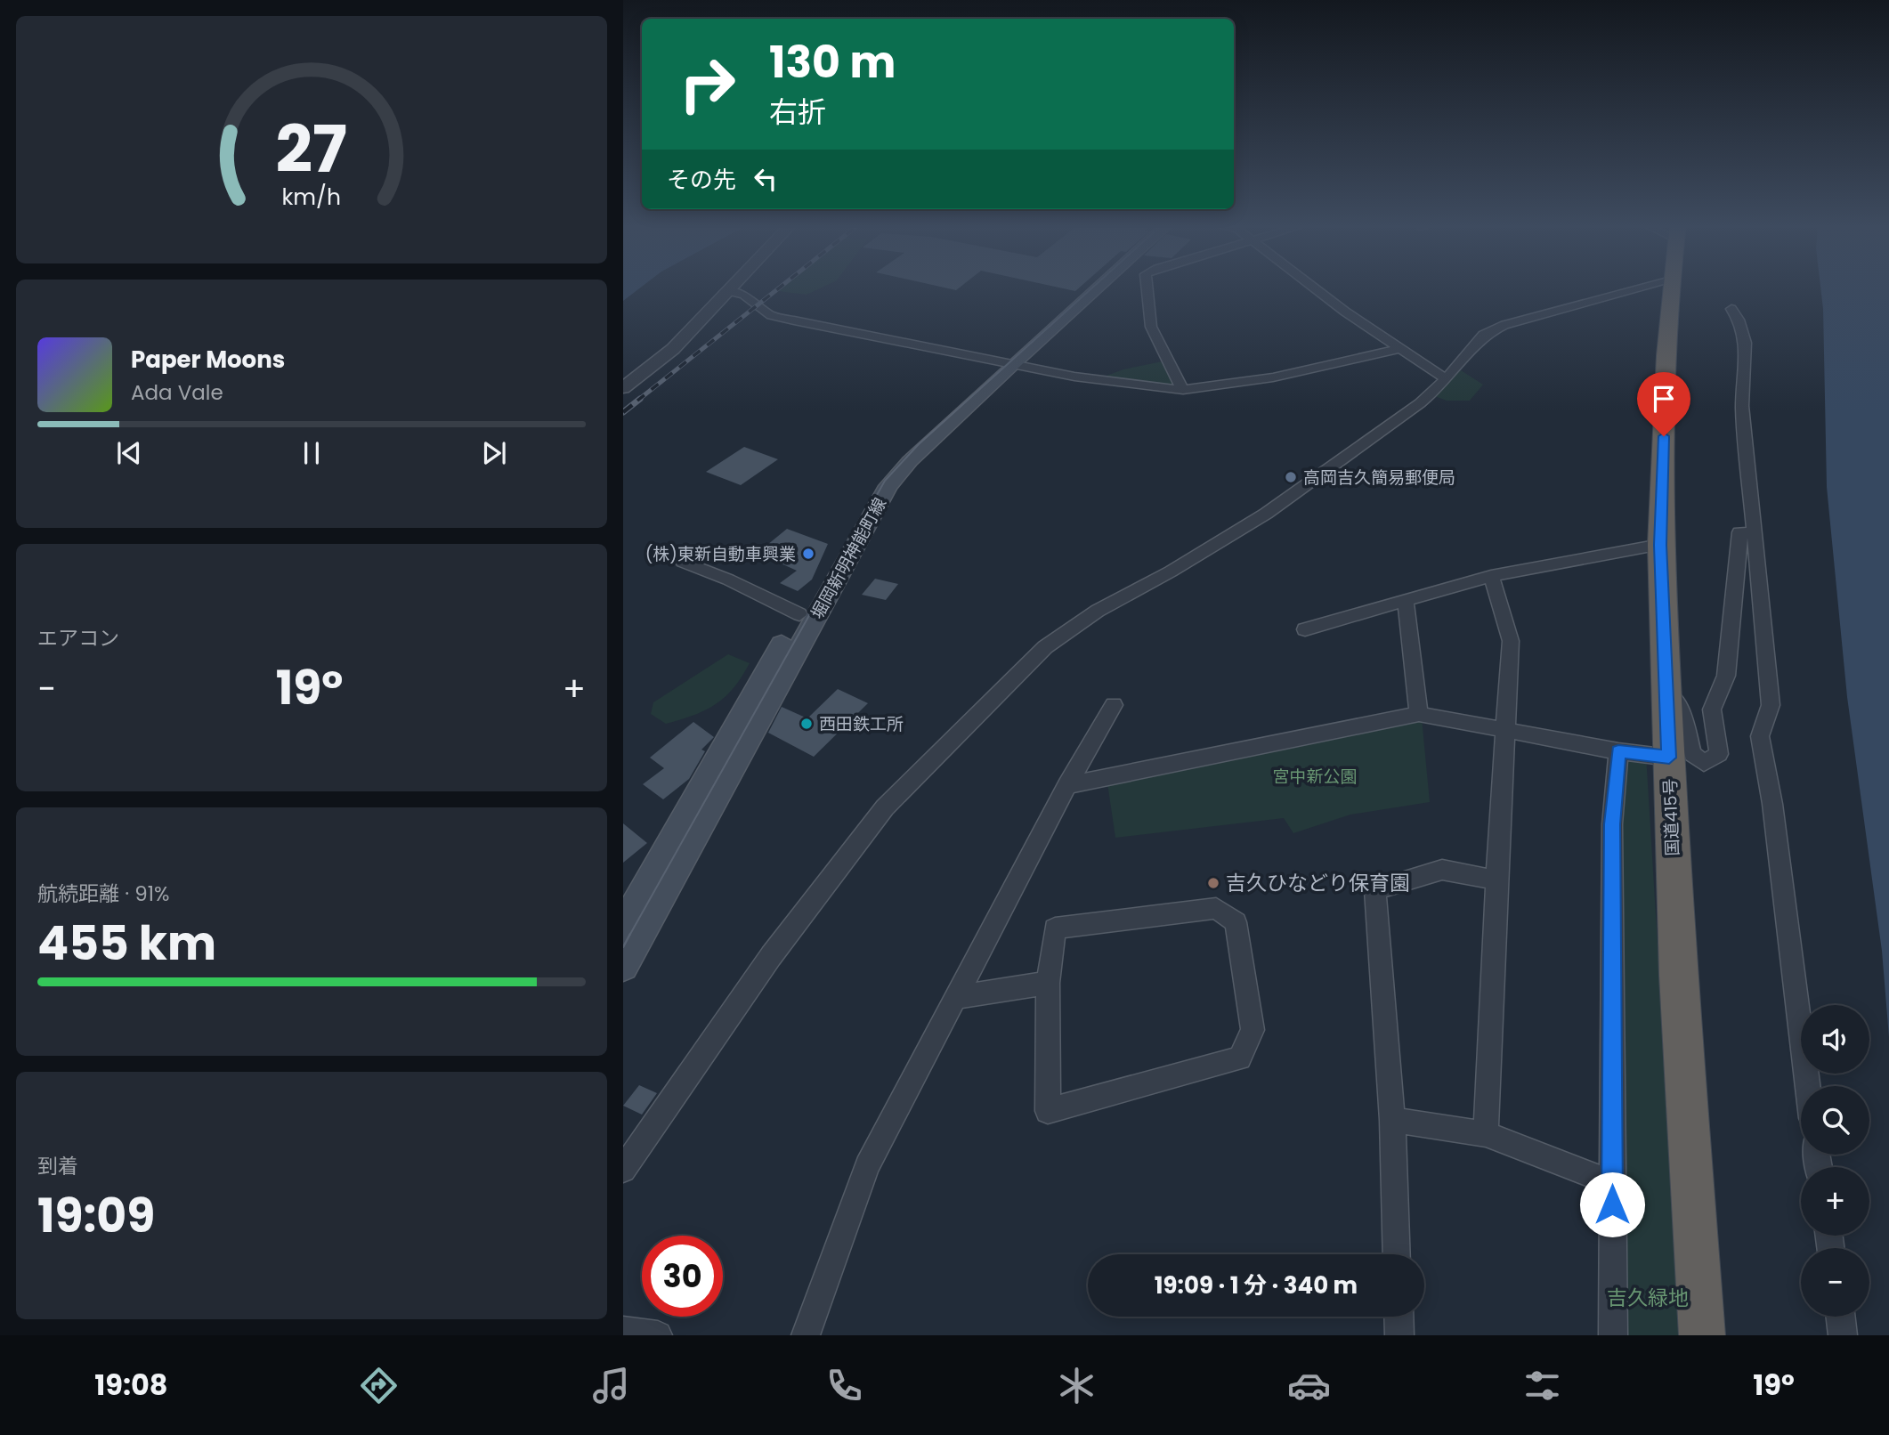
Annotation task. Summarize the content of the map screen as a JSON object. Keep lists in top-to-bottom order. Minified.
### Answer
{"streets":{"highway":["国道415号"],"main road":["堀岡新明神能町線"]},"parks":["宮中新公園","吉久緑地"],"places":["高岡吉久簡易郵便局","(株)東新自動車興業","西田鉄工所","吉久ひなどり保育園"],"page":{"turn":["130 m","右折"],"then":"その先","song":["Paper Moons","Ada Vale"],"tile":["エアコン",["航続距離 · 91%","455 km"],["到着","19:09"]],"heat":["−","19°","+"],"map_buttons":["+","−"],"limit":"30","trip":"19:09 · 1 分 · 340 m","tabs":["19:08","19°"],"gauge":["27","km/h"]}}
